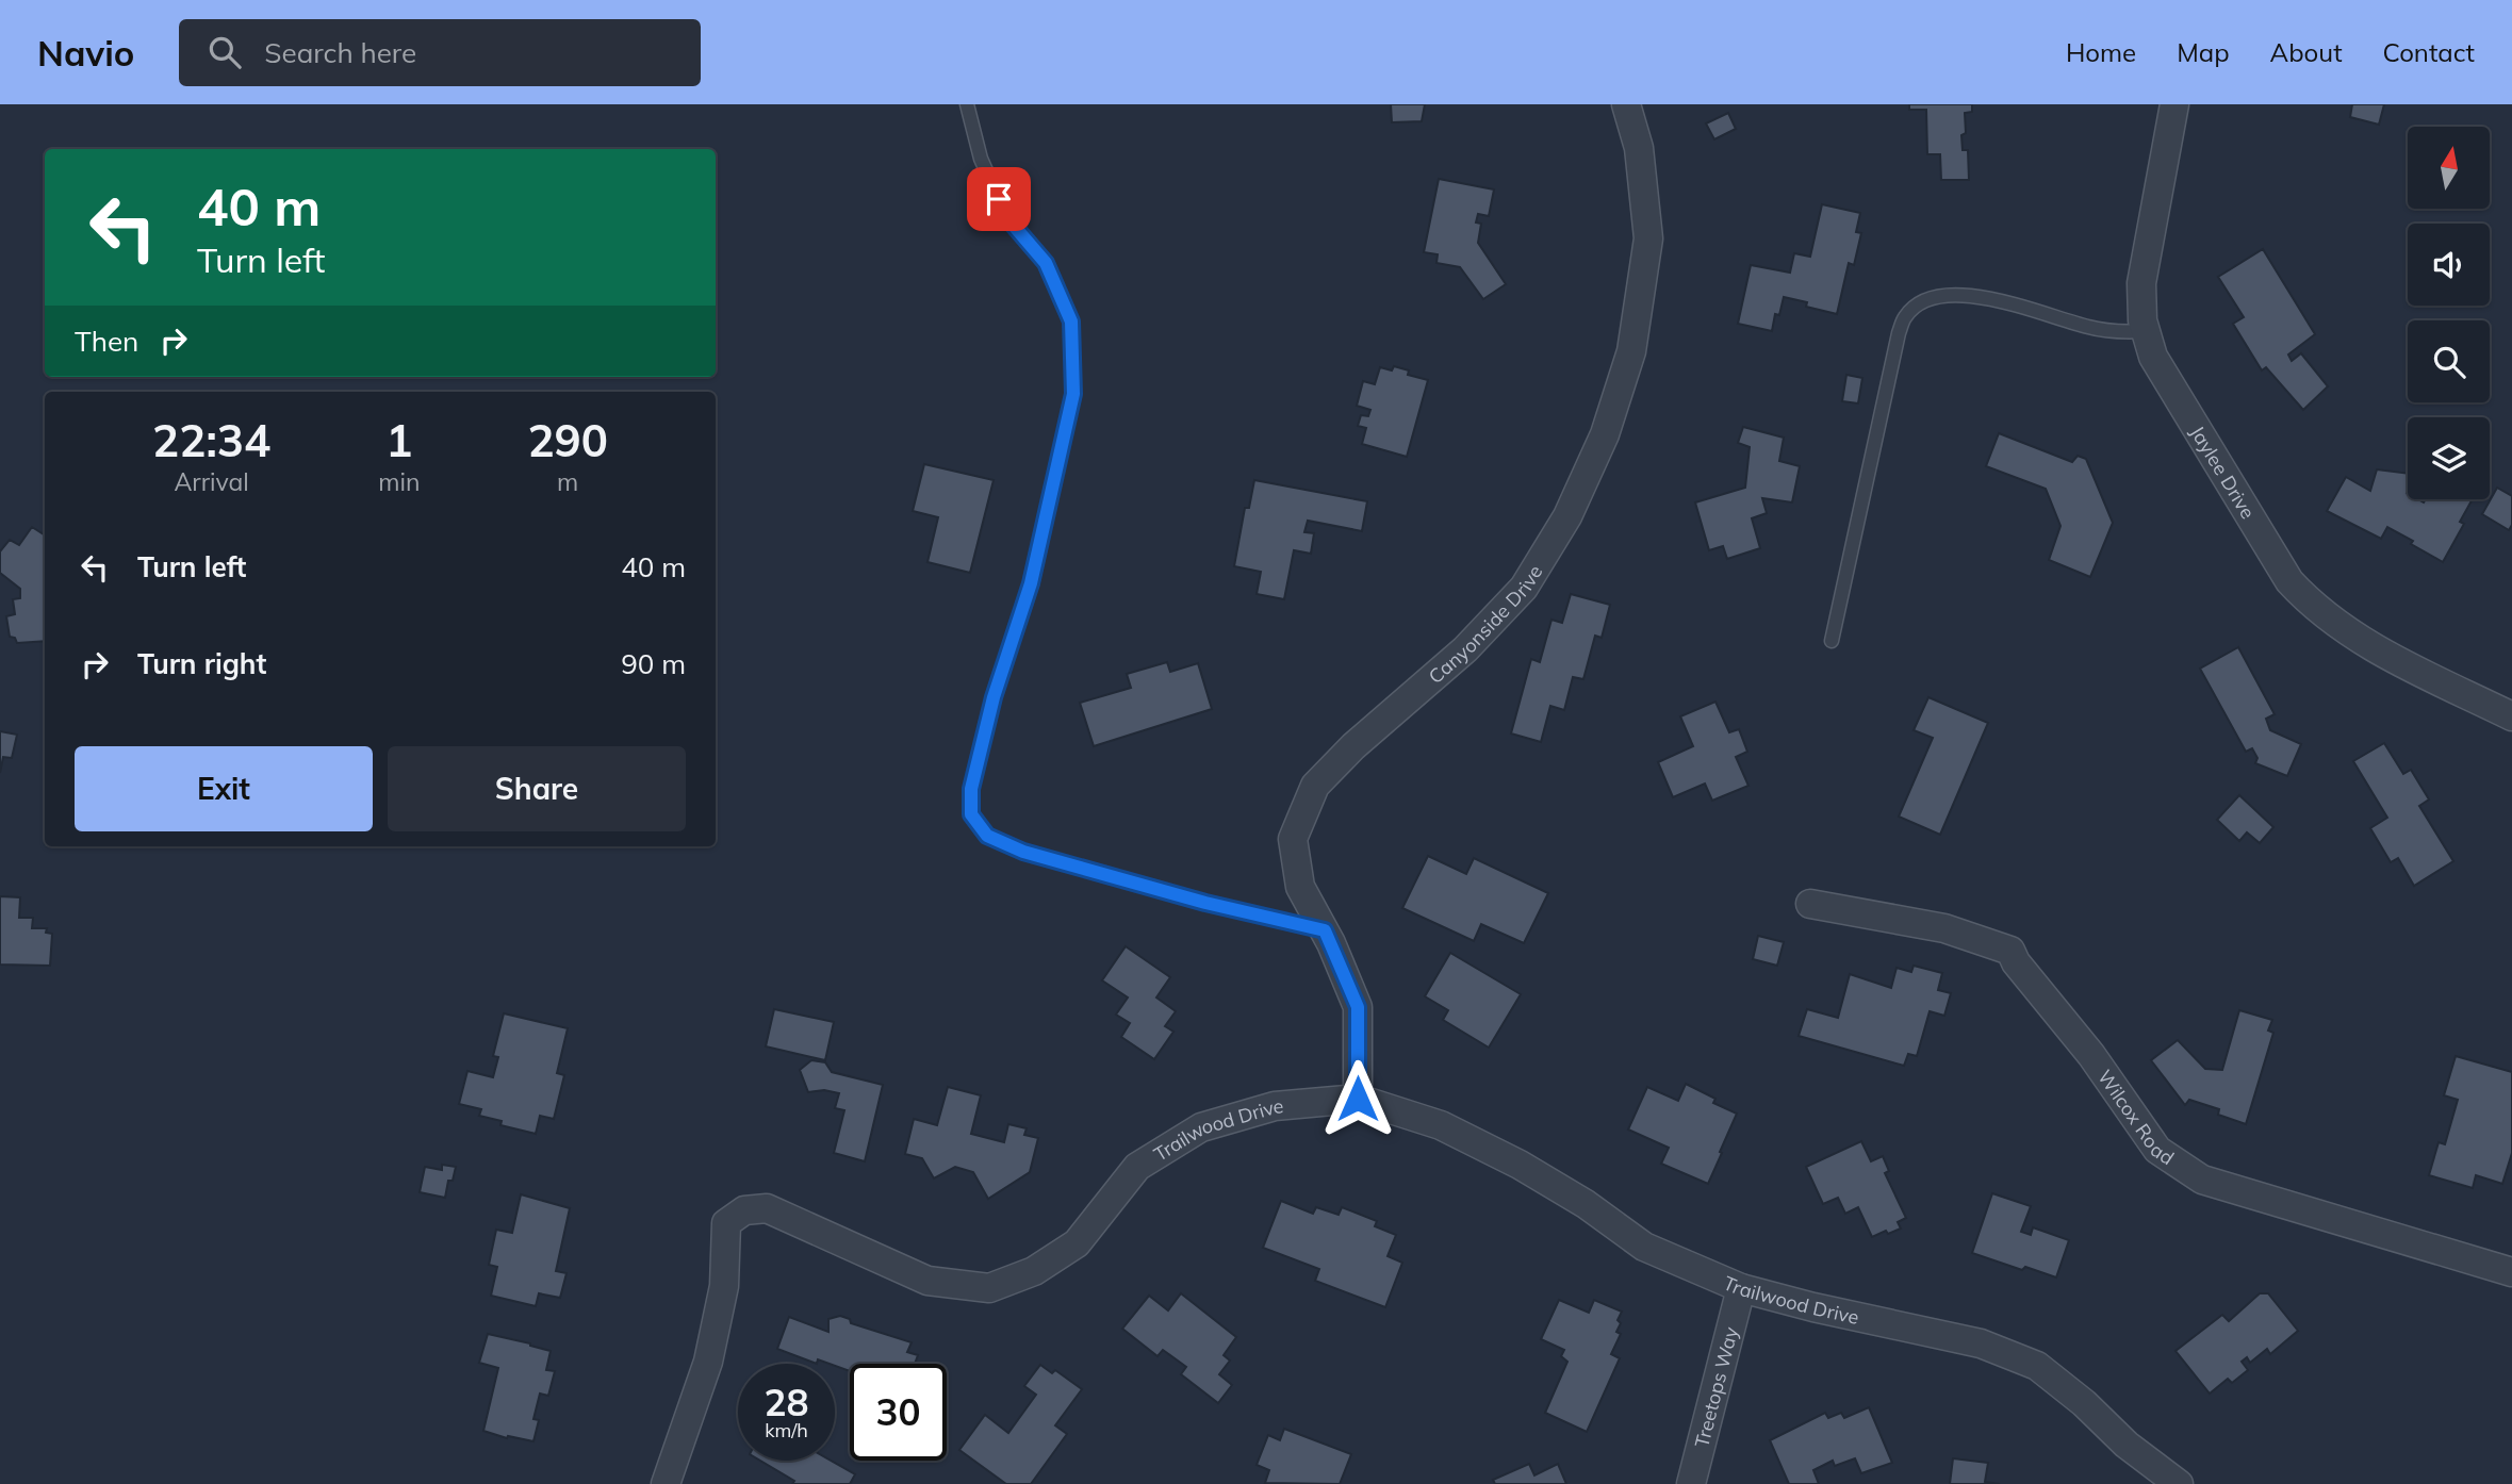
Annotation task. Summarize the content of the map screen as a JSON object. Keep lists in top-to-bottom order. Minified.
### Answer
{"streets":{"street":["Jaylee Drive","Canyonside Drive","Wilcox Road","Trailwood Drive","Treetops Way"]},"crossings":[["Canyonside Drive","Trailwood Drive"],["Trailwood Drive","Treetops Way"]],"north":"top","page":{"header":"Navio","search":"Search here","nav":["Home","Map","About","Contact"],"turn":["40 m","Turn left"],"then":"Then","eta":["22:34","Arrival","1","min","290","m"],"list":[{"name":"Turn left","value":"40 m"},{"name":"Turn right","value":"90 m"}],"buttons":["Exit","Share"],"speed":"28 km/h","limit":"30"}}
